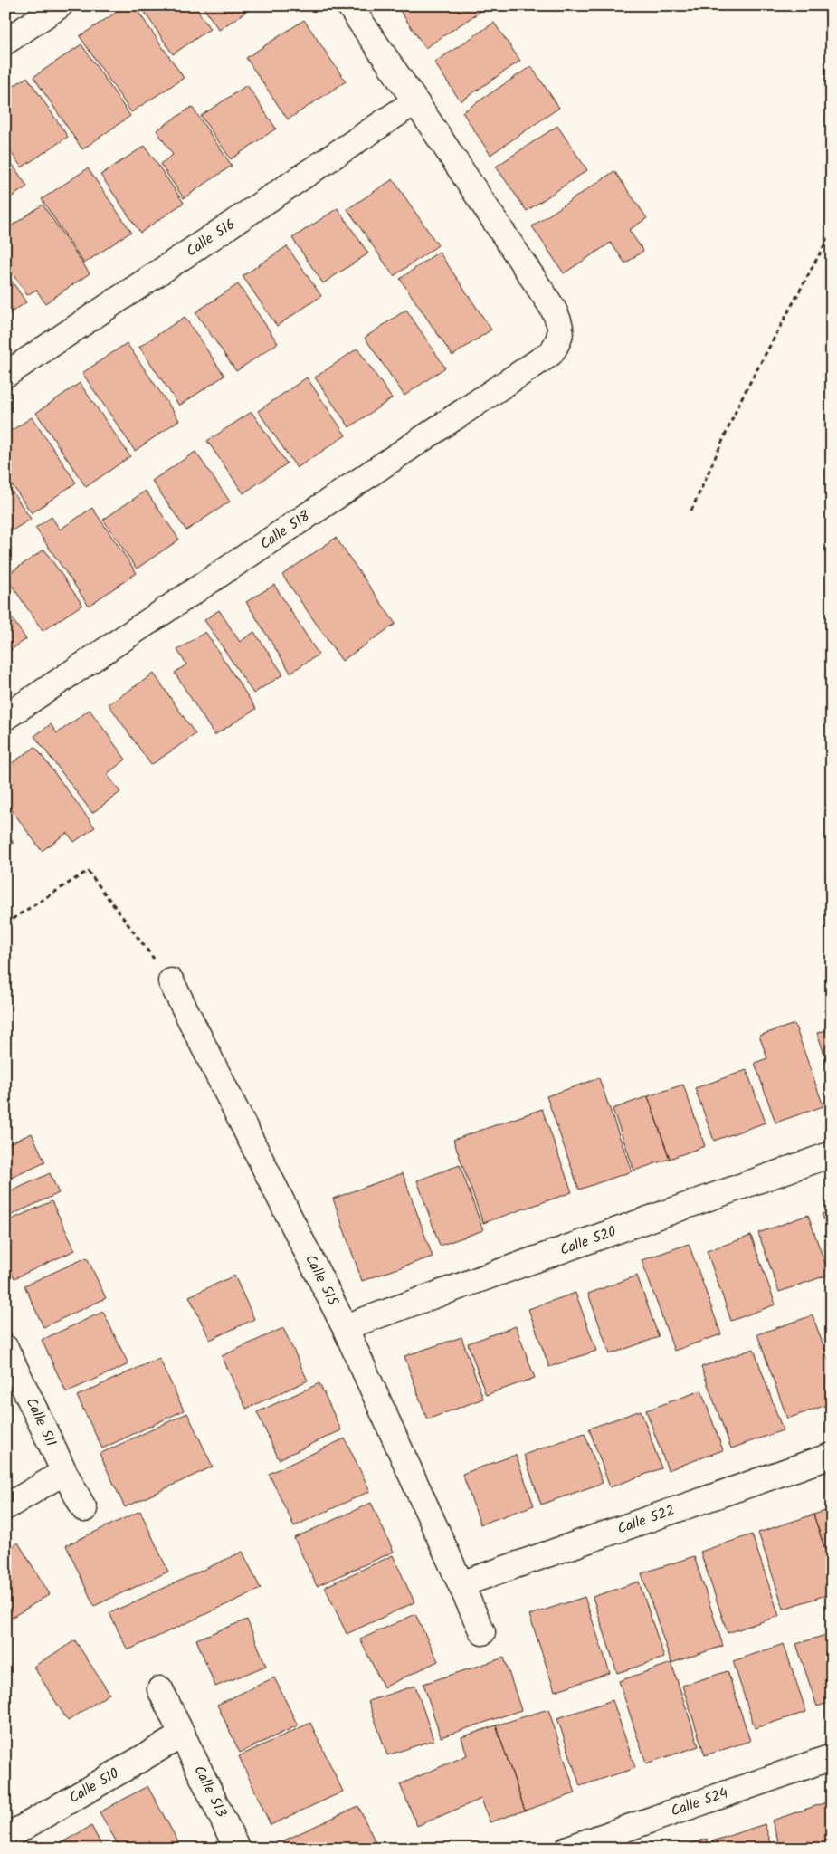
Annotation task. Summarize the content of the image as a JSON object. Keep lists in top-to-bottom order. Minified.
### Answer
{"streets":{"street":["Calle 516","Calle 518","Calle 520","Calle 515","Calle 511","Calle 522","Calle 510","Calle 513","Calle 524"]},"crossings":[["Calle 516","Calle 518"],["Calle 520","Calle 515"],["Calle 515","Calle 522"],["Calle 510","Calle 513"]]}
